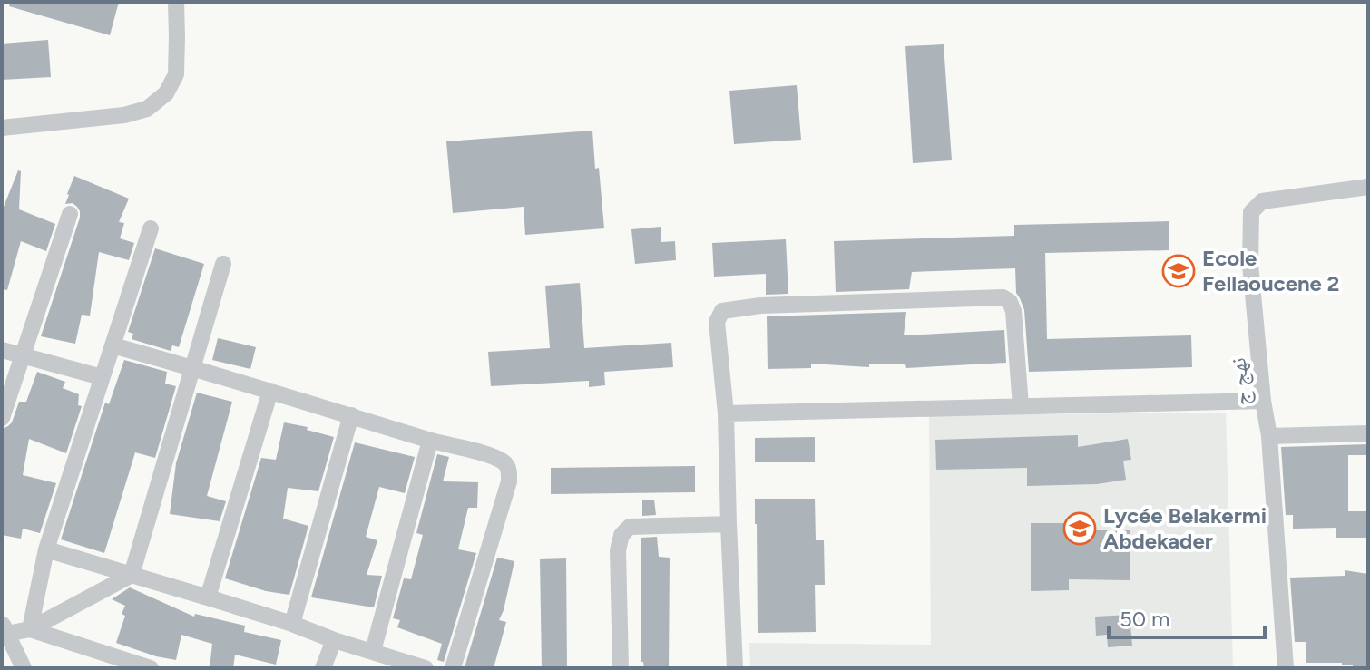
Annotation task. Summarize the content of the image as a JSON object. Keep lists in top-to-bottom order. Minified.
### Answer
{"streets":{"street":["نهج ج"]},"places":{"school or university":["Ecole Fellaoucene 2","Lycée Belakermi Abdekader"]},"scale_bar":"50 m"}
